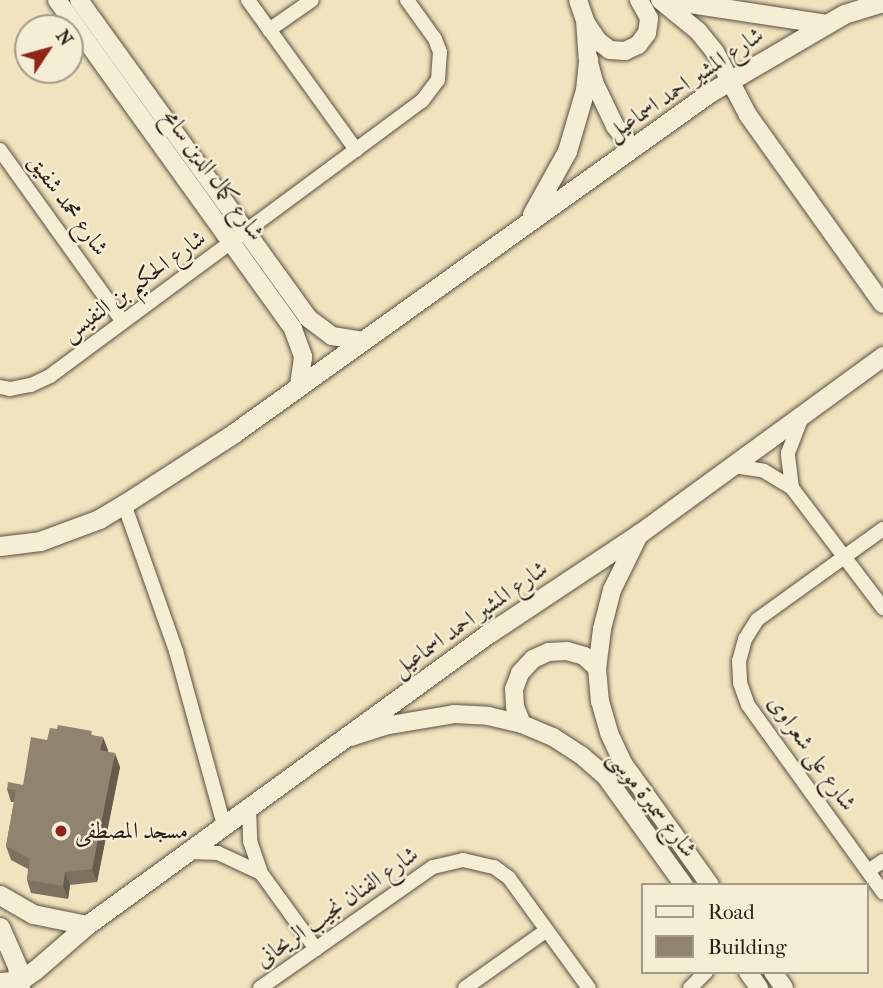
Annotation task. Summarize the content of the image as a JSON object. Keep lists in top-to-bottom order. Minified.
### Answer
{"streets":{"main road":["شارع المشير احمد اسماعيل"],"street":["شارع كمال الدين سامح","شارع محمد شفيق","شارع الحكيم بن النفيس","شارع على شعراوى","شارع سميرة موسى","شارع الفنان نجيب الريحانى"]},"crossings":[["شارع المشير احمد اسماعيل","شارع كمال الدين سامح"],["شارع المشير احمد اسماعيل","شارع سميرة موسى"],["شارع كمال الدين سامح","شارع الحكيم بن النفيس"],["شارع محمد شفيق","شارع الحكيم بن النفيس"]],"places":["مسجد المصطفى"],"legend":["Road","Building"],"north":"top right"}
